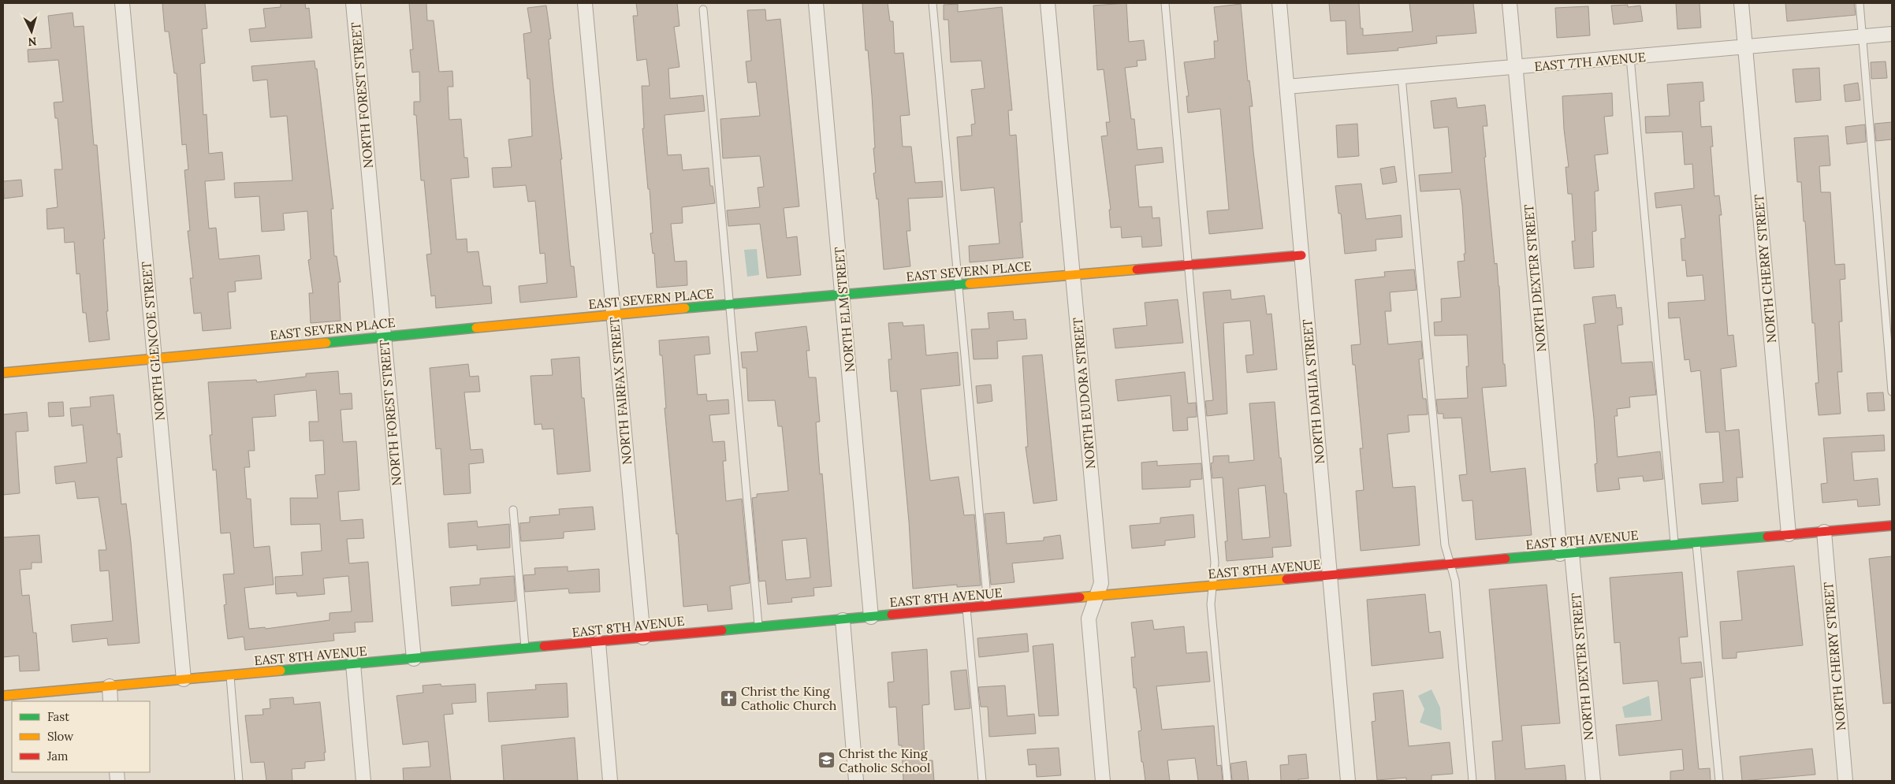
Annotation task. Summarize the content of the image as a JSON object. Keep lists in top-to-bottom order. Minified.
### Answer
{"streets":{"street":["EAST 7TH AVENUE","NORTH FOREST STREET","NORTH CHERRY STREET","EAST SEVERN PLACE","NORTH DEXTER STREET","NORTH ELM STREET","NORTH GLENCOE STREET","NORTH FAIRFAX STREET","NORTH DAHLIA STREET","NORTH EUDORA STREET","EAST 8TH AVENUE"]},"crossings":[["EAST 7TH AVENUE","NORTH CHERRY STREET"],["EAST 7TH AVENUE","NORTH DEXTER STREET"],["EAST 7TH AVENUE","NORTH DAHLIA STREET"],["NORTH FOREST STREET","EAST SEVERN PLACE"],["NORTH FOREST STREET","EAST 8TH AVENUE"],["NORTH CHERRY STREET","EAST 8TH AVENUE"],["EAST SEVERN PLACE","NORTH ELM STREET"],["EAST SEVERN PLACE","NORTH GLENCOE STREET"],["EAST SEVERN PLACE","NORTH FAIRFAX STREET"],["EAST SEVERN PLACE","NORTH DAHLIA STREET"],["EAST SEVERN PLACE","NORTH EUDORA STREET"],["NORTH DEXTER STREET","EAST 8TH AVENUE"],["NORTH ELM STREET","EAST 8TH AVENUE"],["NORTH GLENCOE STREET","EAST 8TH AVENUE"],["NORTH FAIRFAX STREET","EAST 8TH AVENUE"],["NORTH DAHLIA STREET","EAST 8TH AVENUE"],["NORTH EUDORA STREET","EAST 8TH AVENUE"]],"places":{"church":["Christ the King Catholic Church"],"school or university":["Christ the King Catholic School"]},"legend":["Fast","Slow","Jam"],"north":"bottom"}
